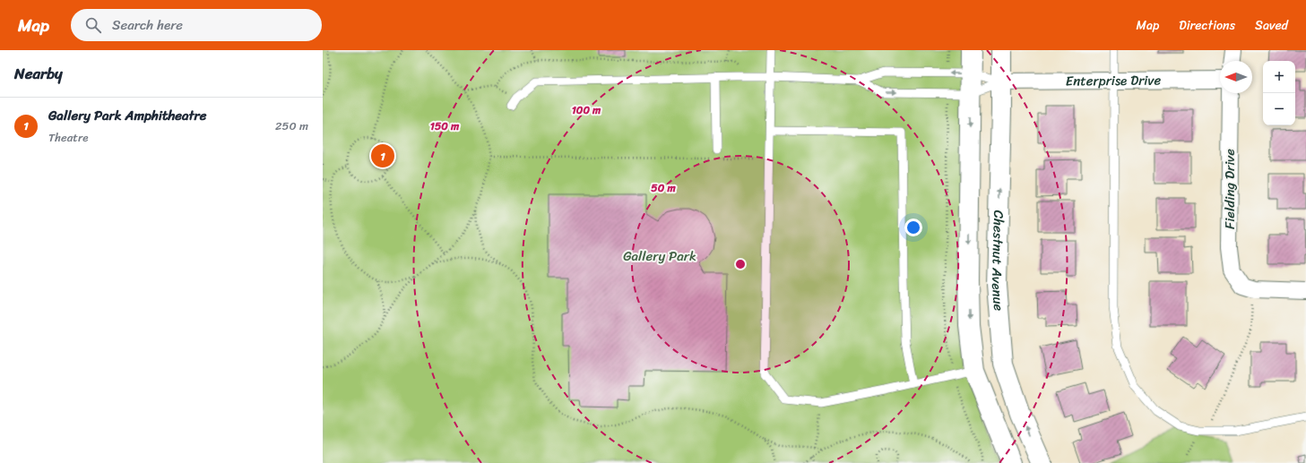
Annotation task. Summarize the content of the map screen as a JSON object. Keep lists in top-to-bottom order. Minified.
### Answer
{"streets":{"street":["Enterprise Drive","Fielding Drive","Chestnut Avenue"]},"crossings":[["Enterprise Drive","Chestnut Avenue"]],"parks":["Gallery Park"],"north":"left","page":{"header":"Map","search":"Search here","nav":["Map","Directions","Saved"],"heading":"Nearby","map_buttons":["+","−"],"list":[{"mark":"1","name":"Gallery Park Amphitheatre","note":"Theatre","value":"250 m"}],"pins":"1"},"rings":["100 m","150 m","50 m"]}
